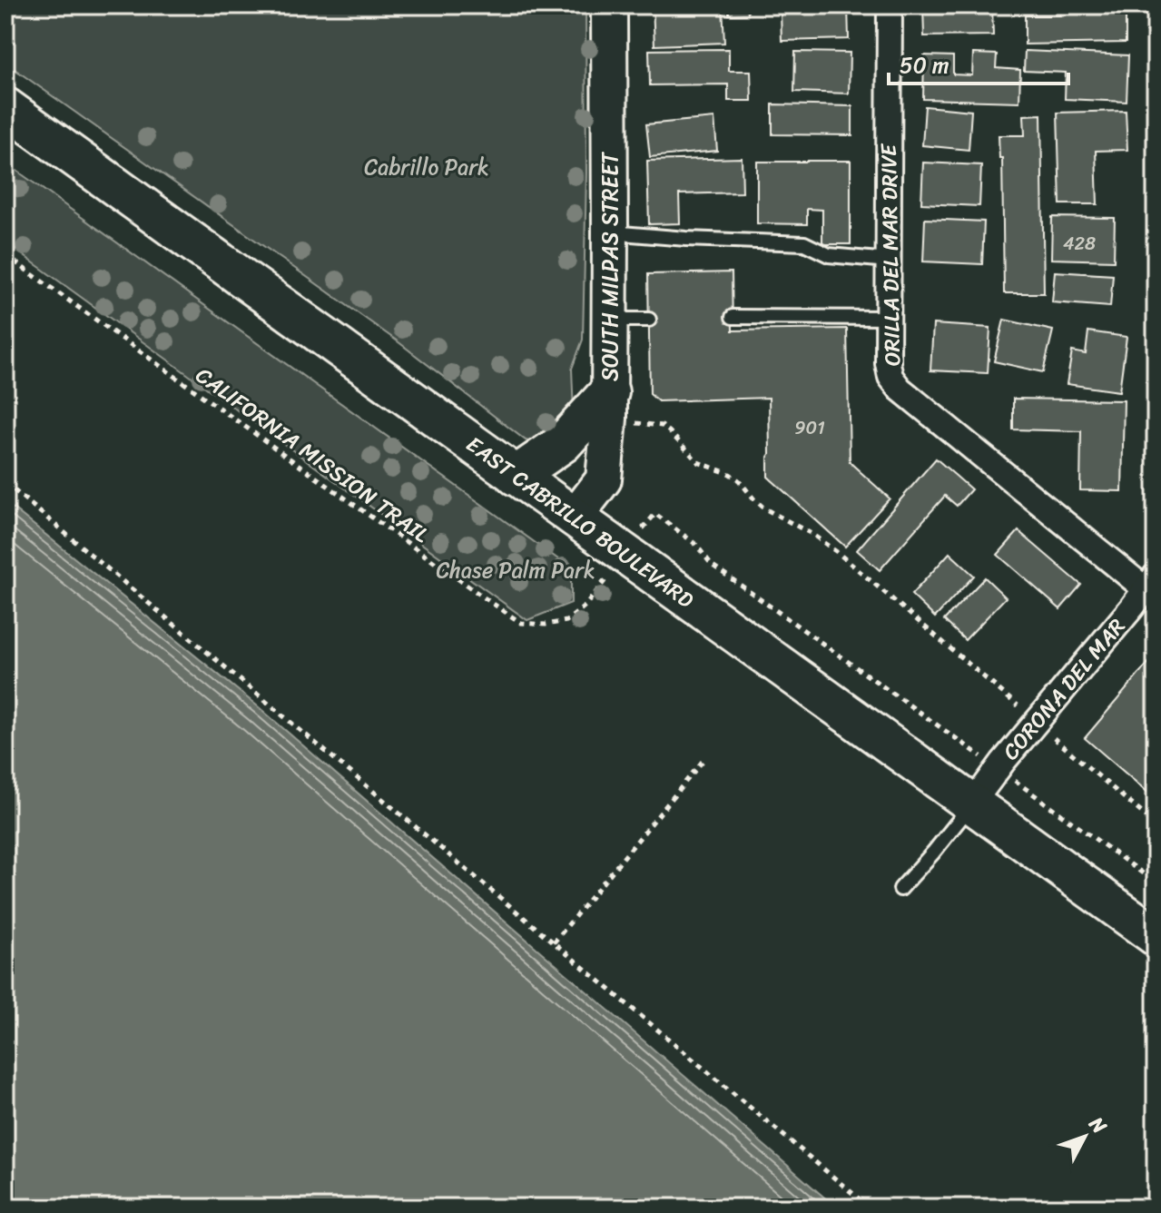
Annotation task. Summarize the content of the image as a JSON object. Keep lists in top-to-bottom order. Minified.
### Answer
{"streets":{"main road":["SOUTH MILPAS STREET","EAST CABRILLO BOULEVARD"],"street":["ORILLA DEL MAR DRIVE","CORONA DEL MAR"],"path":["CALIFORNIA MISSION TRAIL"]},"crossings":[["ORILLA DEL MAR DRIVE","CORONA DEL MAR"],["SOUTH MILPAS STREET","EAST CABRILLO BOULEVARD"],["EAST CABRILLO BOULEVARD","CORONA DEL MAR"]],"parks":["Cabrillo Park","Chase Palm Park"],"house_numbers":["428","901"],"scale_bar":"50 m","north":"top right"}
